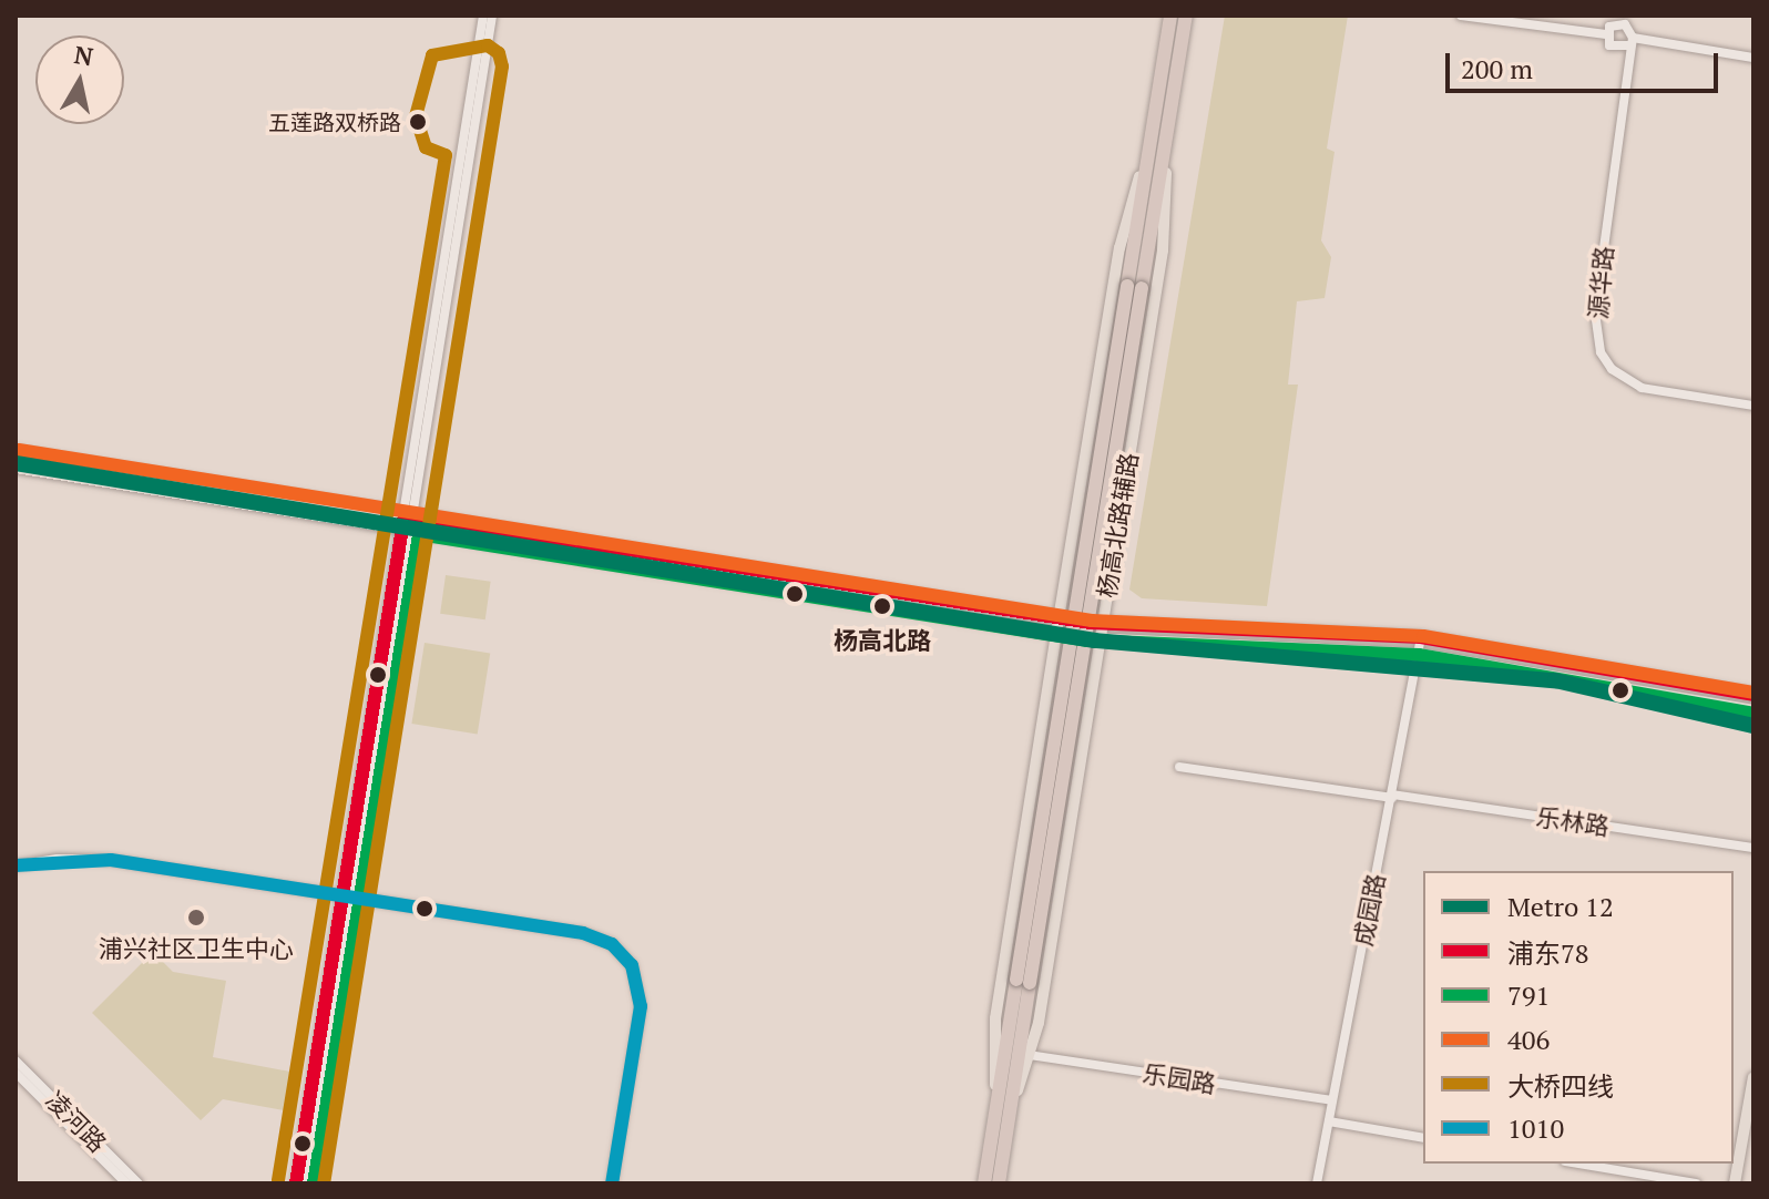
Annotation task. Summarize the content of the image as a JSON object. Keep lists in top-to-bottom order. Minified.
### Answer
{"streets":{"main road":["杨高北路辅路"],"street":["源华路","乐林路","成园路","乐园路","凌河路"]},"crossings":[["杨高北路辅路","乐园路"],["乐林路","成园路"],["成园路","乐园路"]],"places":["五莲路双桥路","杨高北路","浦兴社区卫生中心"],"lines":["transit line 大桥四线","transit line 406","metro line 12","transit line 浦东78","transit line 791","transit line 1010"],"legend":["Metro 12","浦东78","791","406","大桥四线","1010"],"scale_bar":"200 m","north":"top"}
